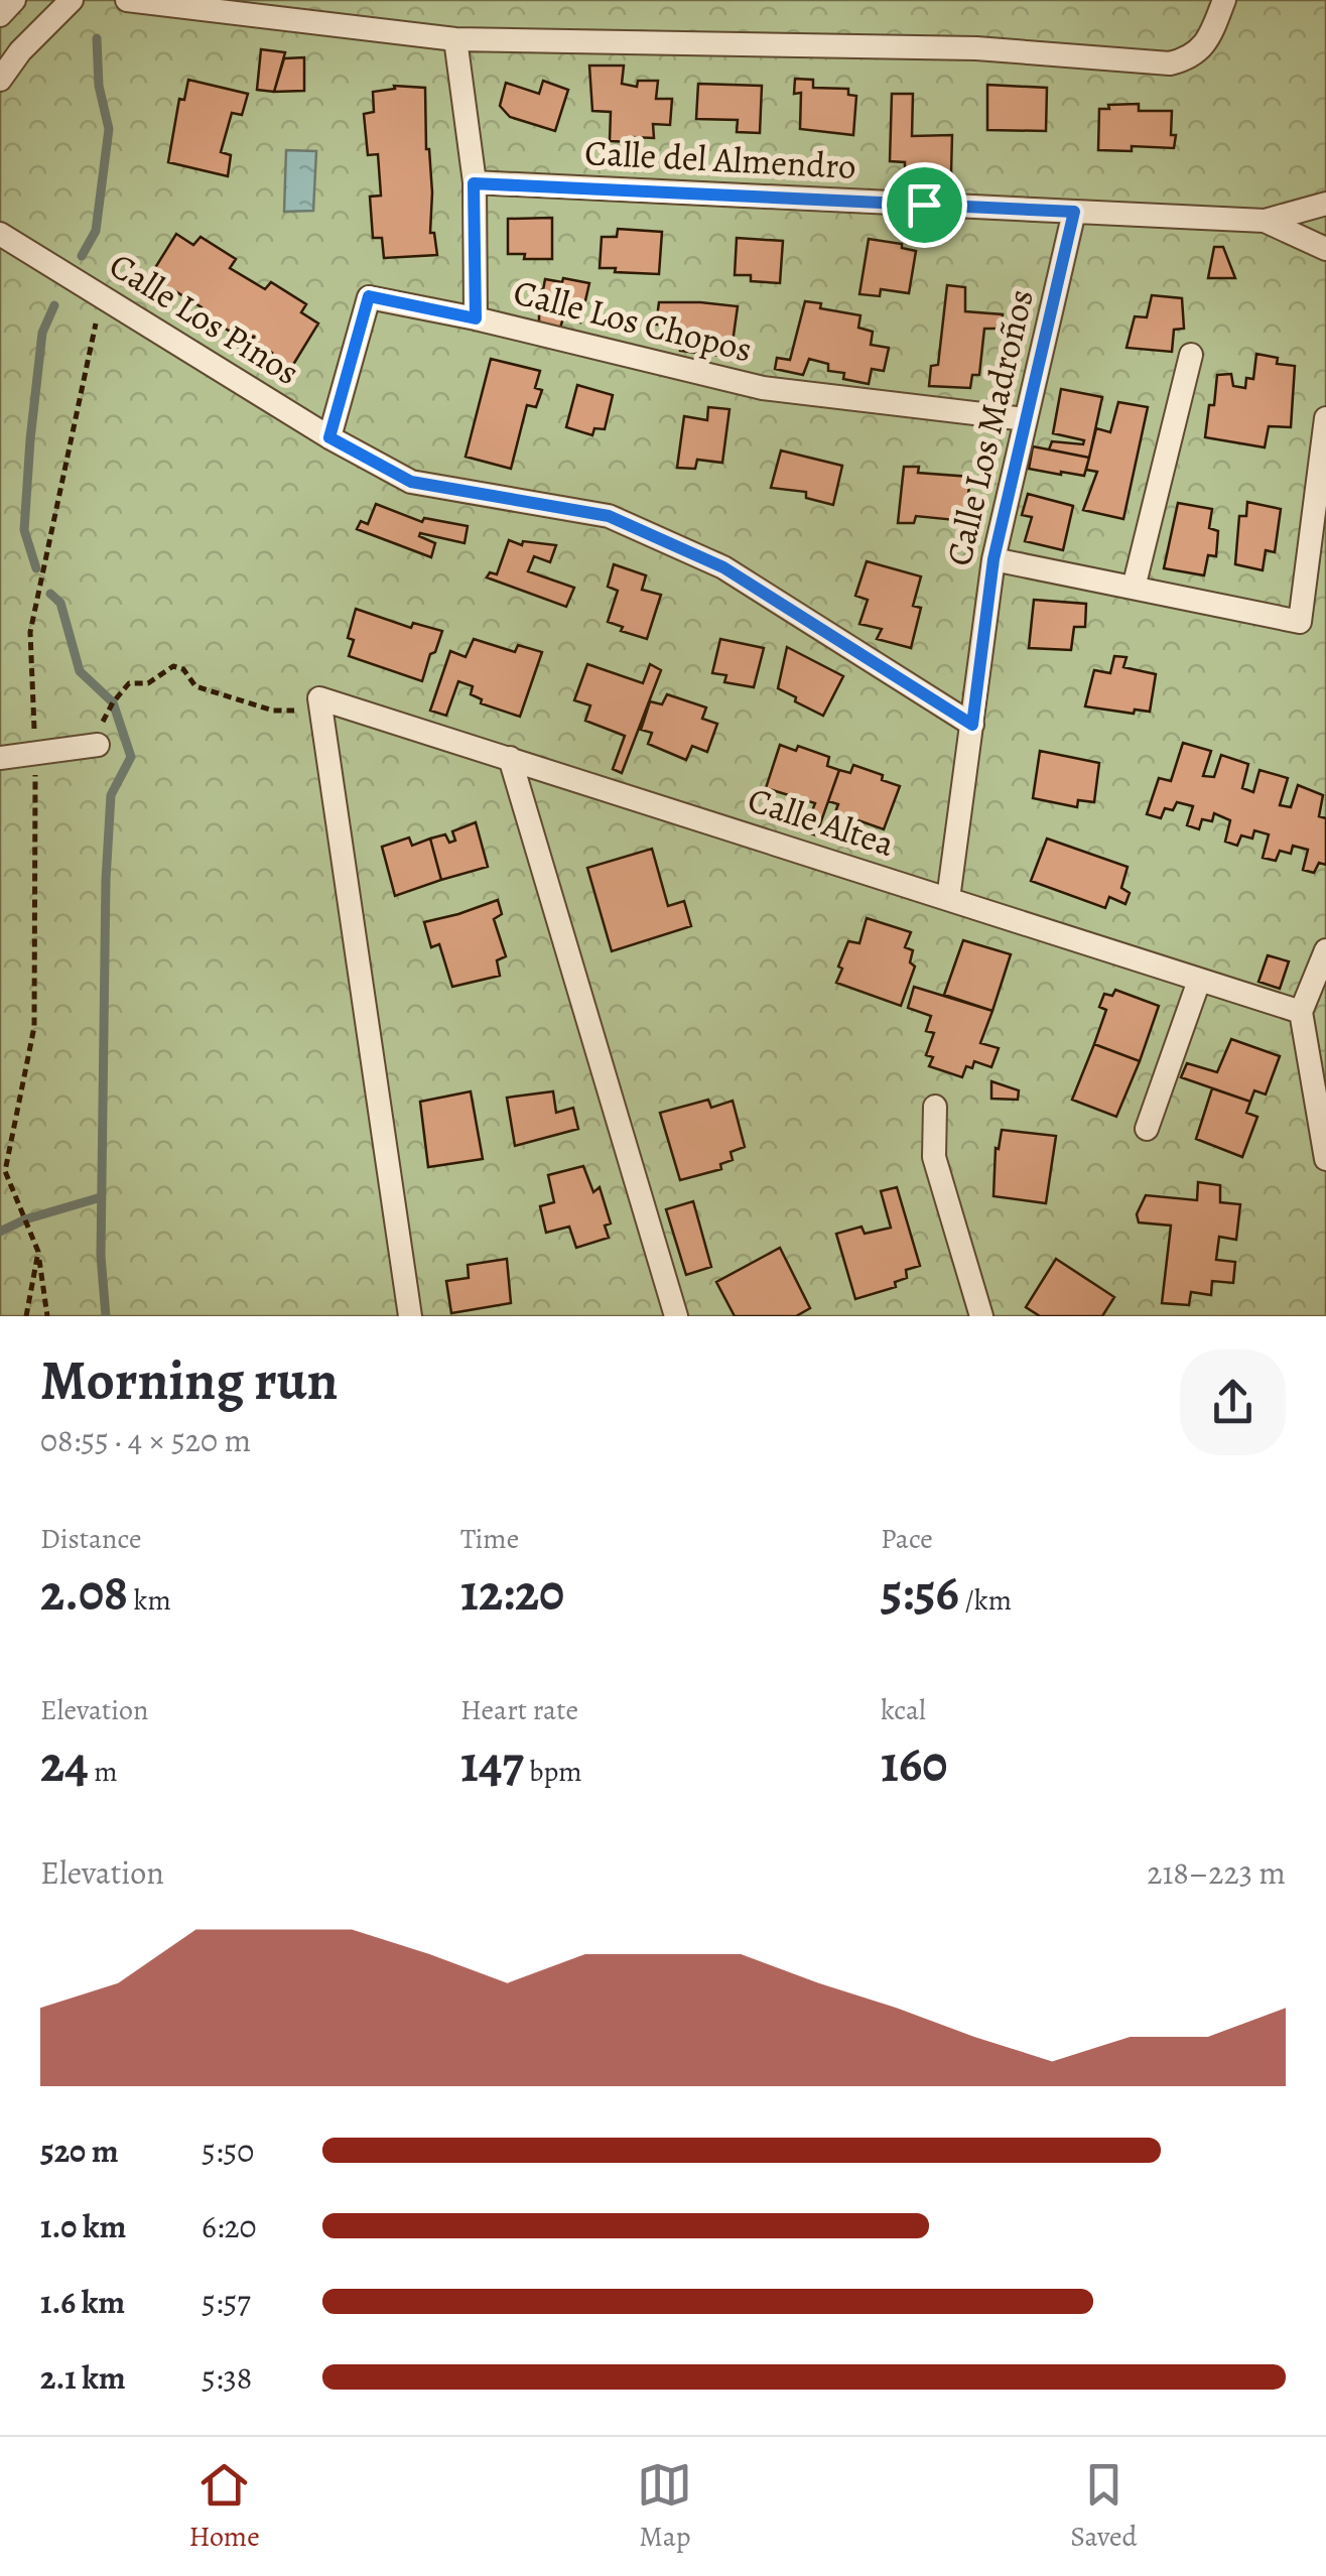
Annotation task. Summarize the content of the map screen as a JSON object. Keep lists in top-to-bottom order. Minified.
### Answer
{"streets":{"street":["Calle del Almendro","Calle Los Pinos","Calle Los Chopos","Calle Los Madroños","Calle Altea"]},"crossings":[["Calle del Almendro","Calle Los Madroños"],["Calle Los Pinos","Calle Los Chopos"],["Calle Los Pinos","Calle Los Madroños"],["Calle Los Chopos","Calle Los Madroños"],["Calle Los Madroños","Calle Altea"]],"page":{"heading":["Morning run","08:55 · 4 × 520 m"],"stats":[["Distance","2.08 km"],["Time","12:20"],["Pace","5:56 /km"],["Elevation","24 m"],["Heart rate","147 bpm"],["kcal","160"]],"chart":["Elevation","218–223 m"],"list":[{"name":"520 m","note":"5:50"},{"name":"1.0 km","note":"6:20"},{"name":"1.6 km","note":"5:57"},{"name":"2.1 km","note":"5:38"}],"tabs":["Home","Map","Saved"]}}
